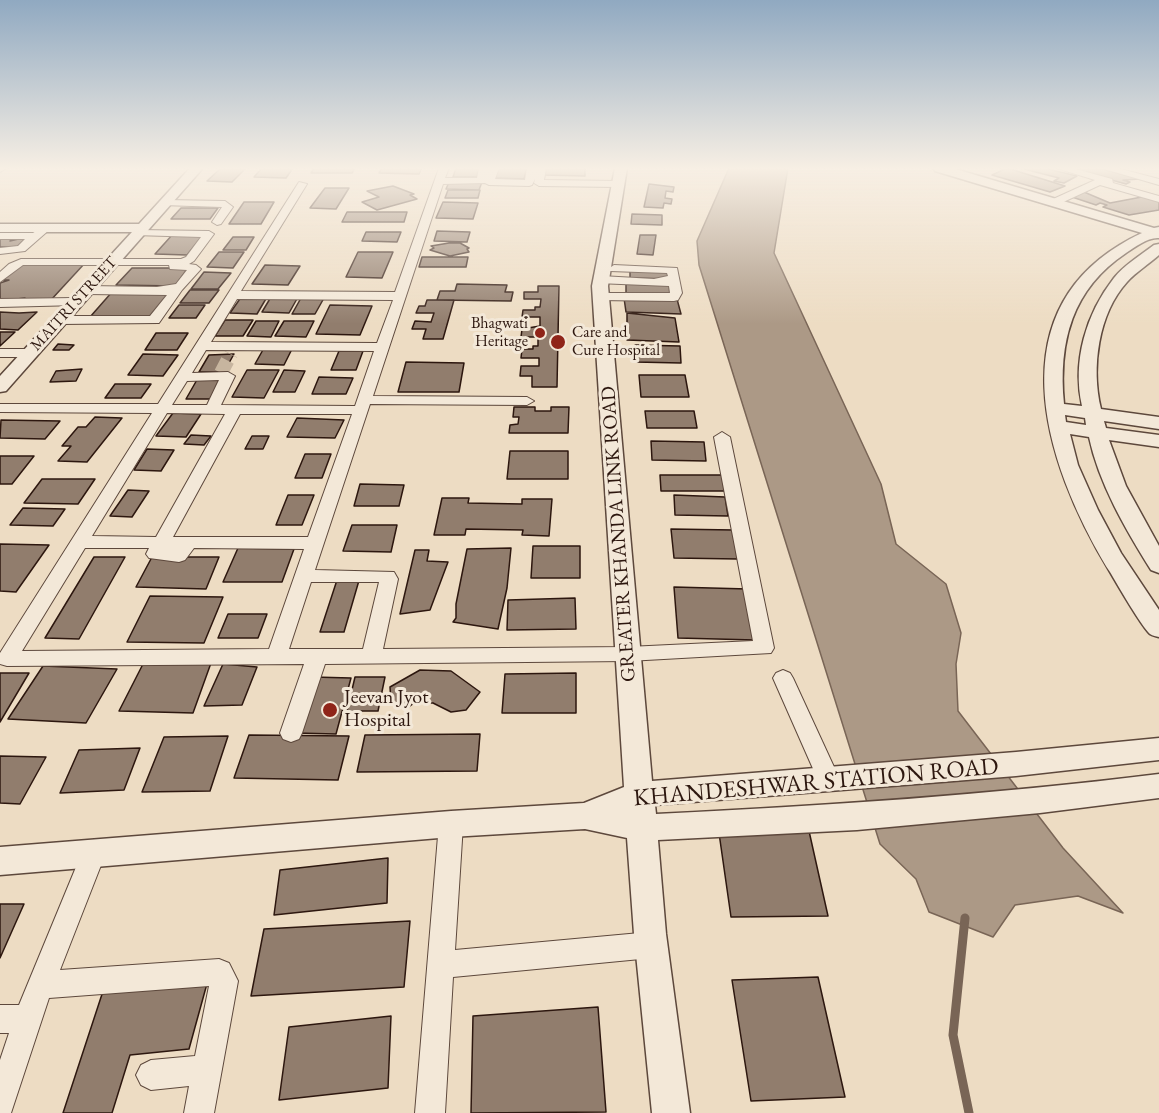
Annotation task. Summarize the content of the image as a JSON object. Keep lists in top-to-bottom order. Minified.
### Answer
{"streets":{"street":["MAITRI STREET","GREATER KHANDA LINK ROAD","KHANDESHWAR STATION ROAD"]},"crossings":[["GREATER KHANDA LINK ROAD","KHANDESHWAR STATION ROAD"]],"places":["Bhagwati Heritage","Care and Cure Hospital","Jeevan Jyot Hospital"]}
